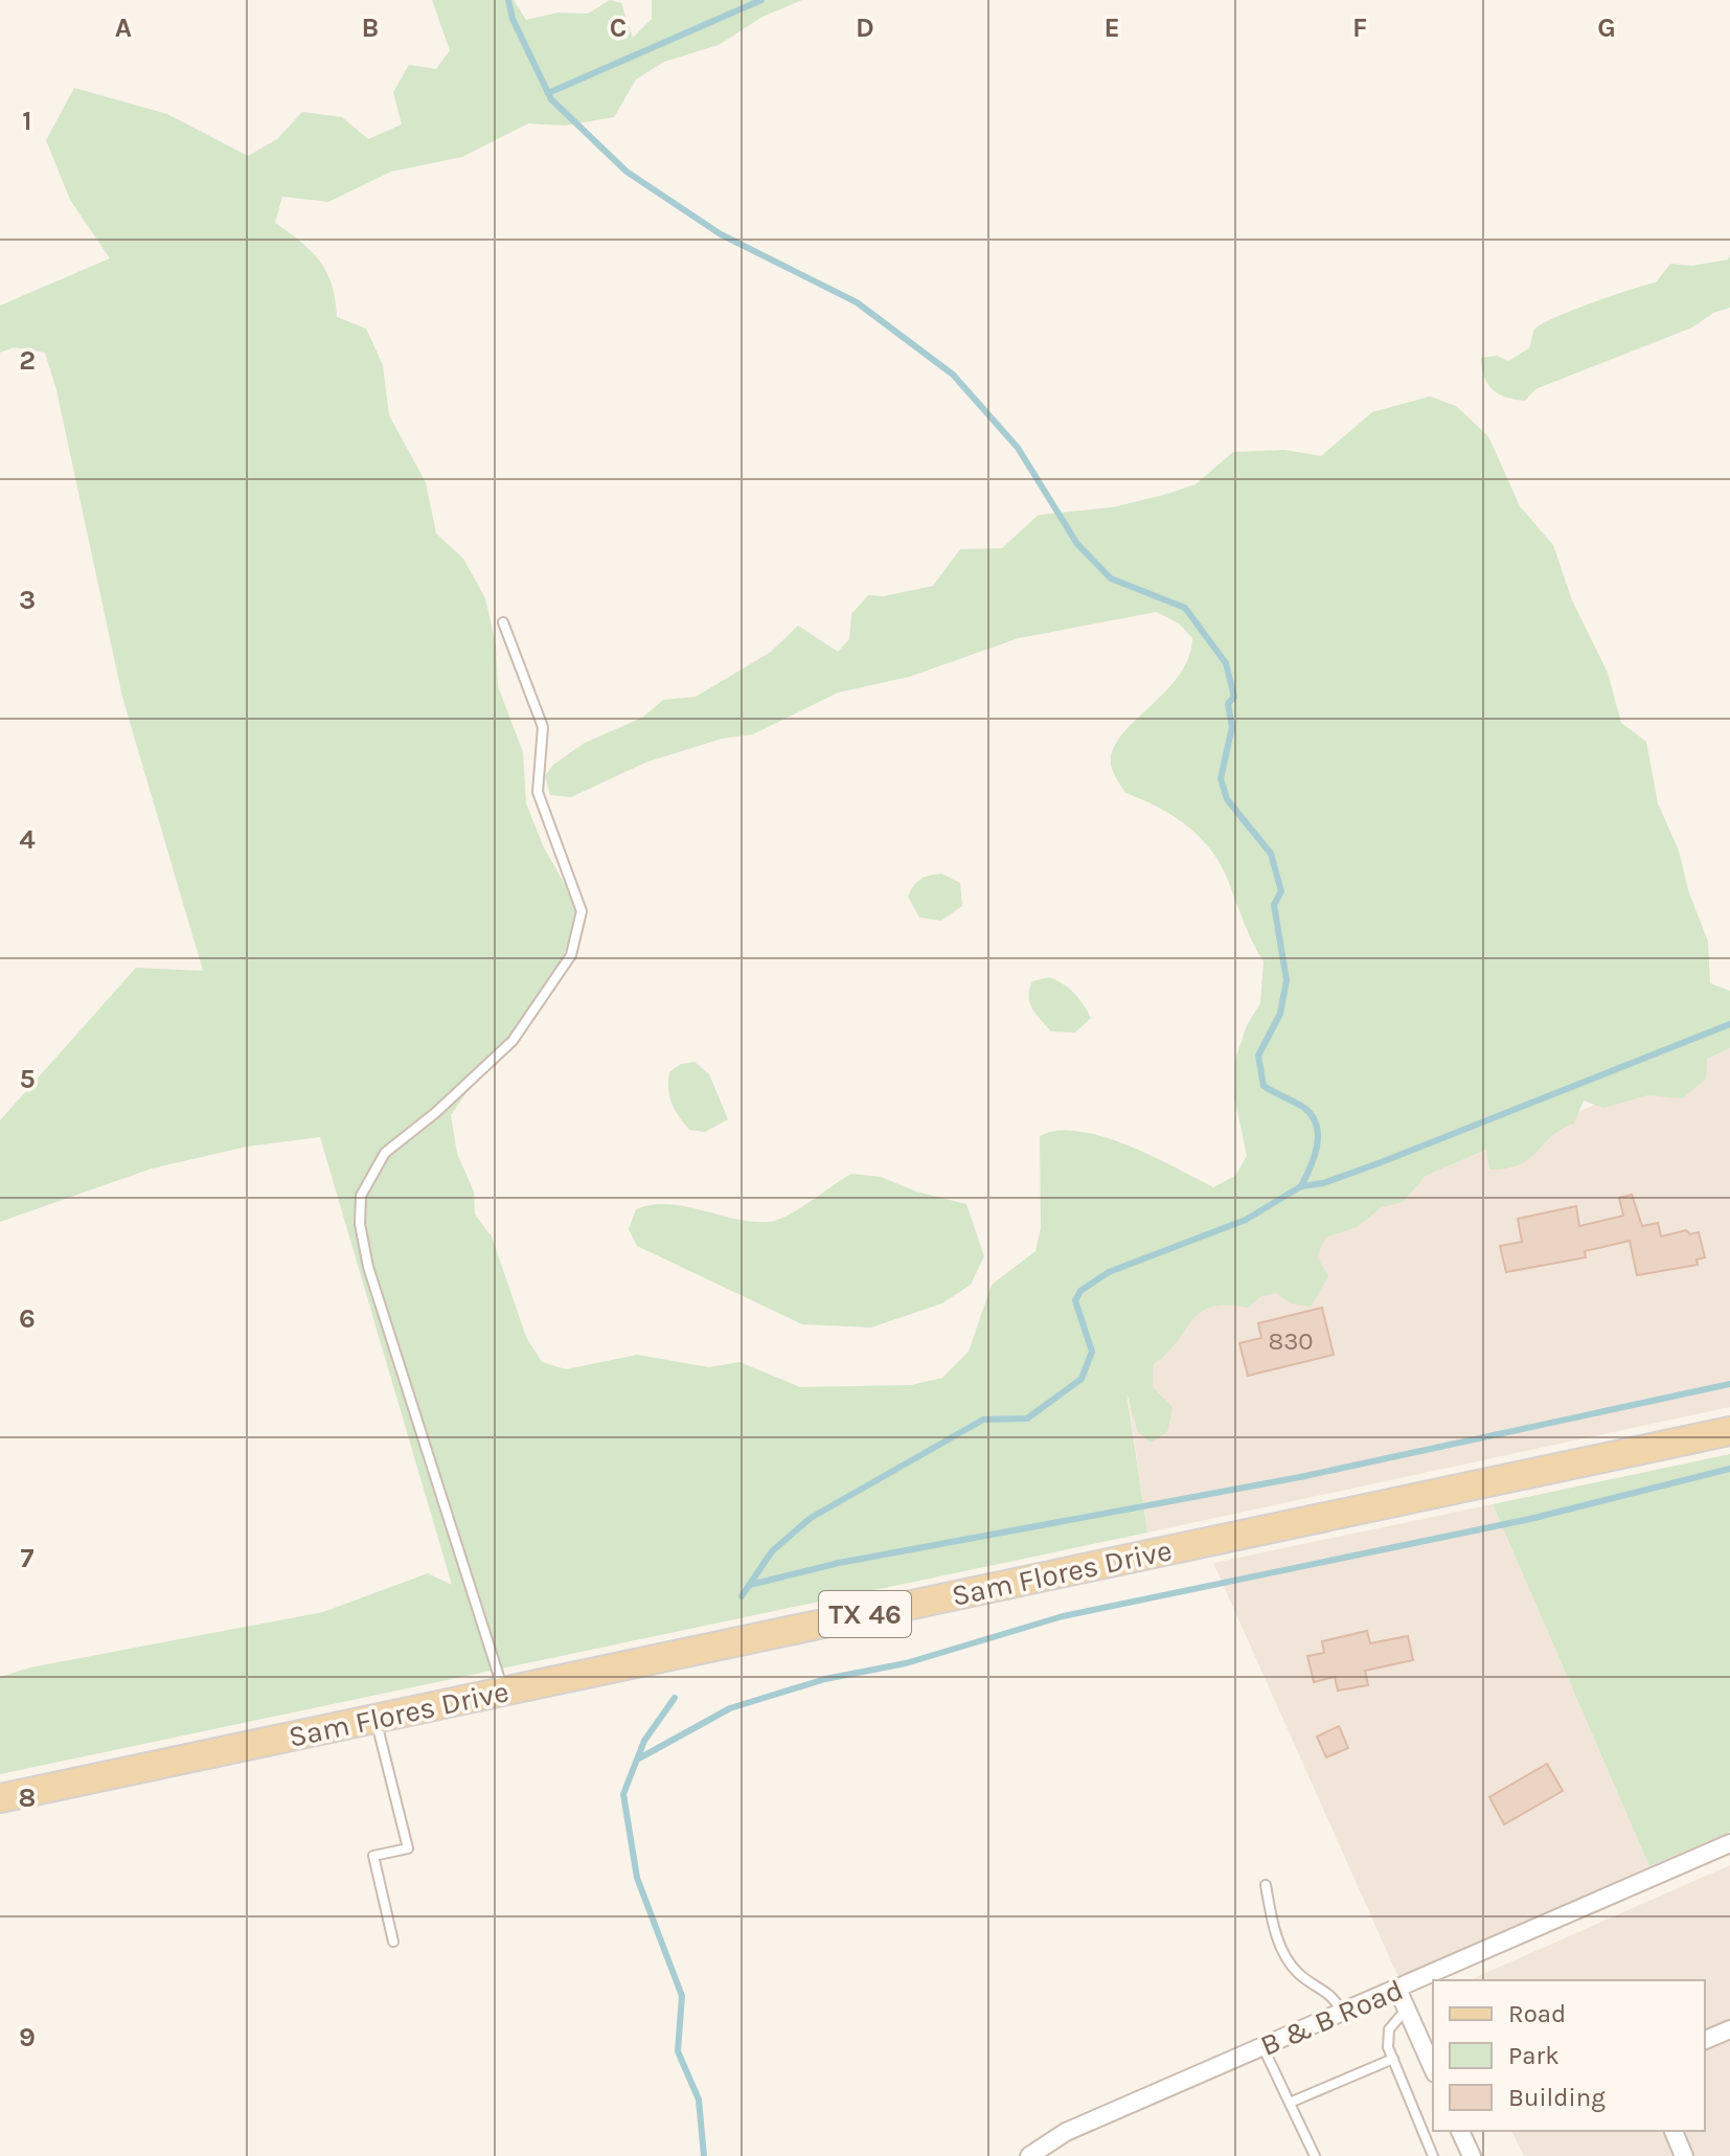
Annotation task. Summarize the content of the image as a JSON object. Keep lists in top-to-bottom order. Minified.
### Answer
{"streets":{"main road":["Sam Flores Drive","TX 46"],"street":["B & B Road"]},"house_numbers":["830"],"legend":["Road","Park","Building"],"grid":{"columns":["A","B","C","D","E","F","G"],"rows":["1","2","3","4","5","6","7","8","9"]}}
